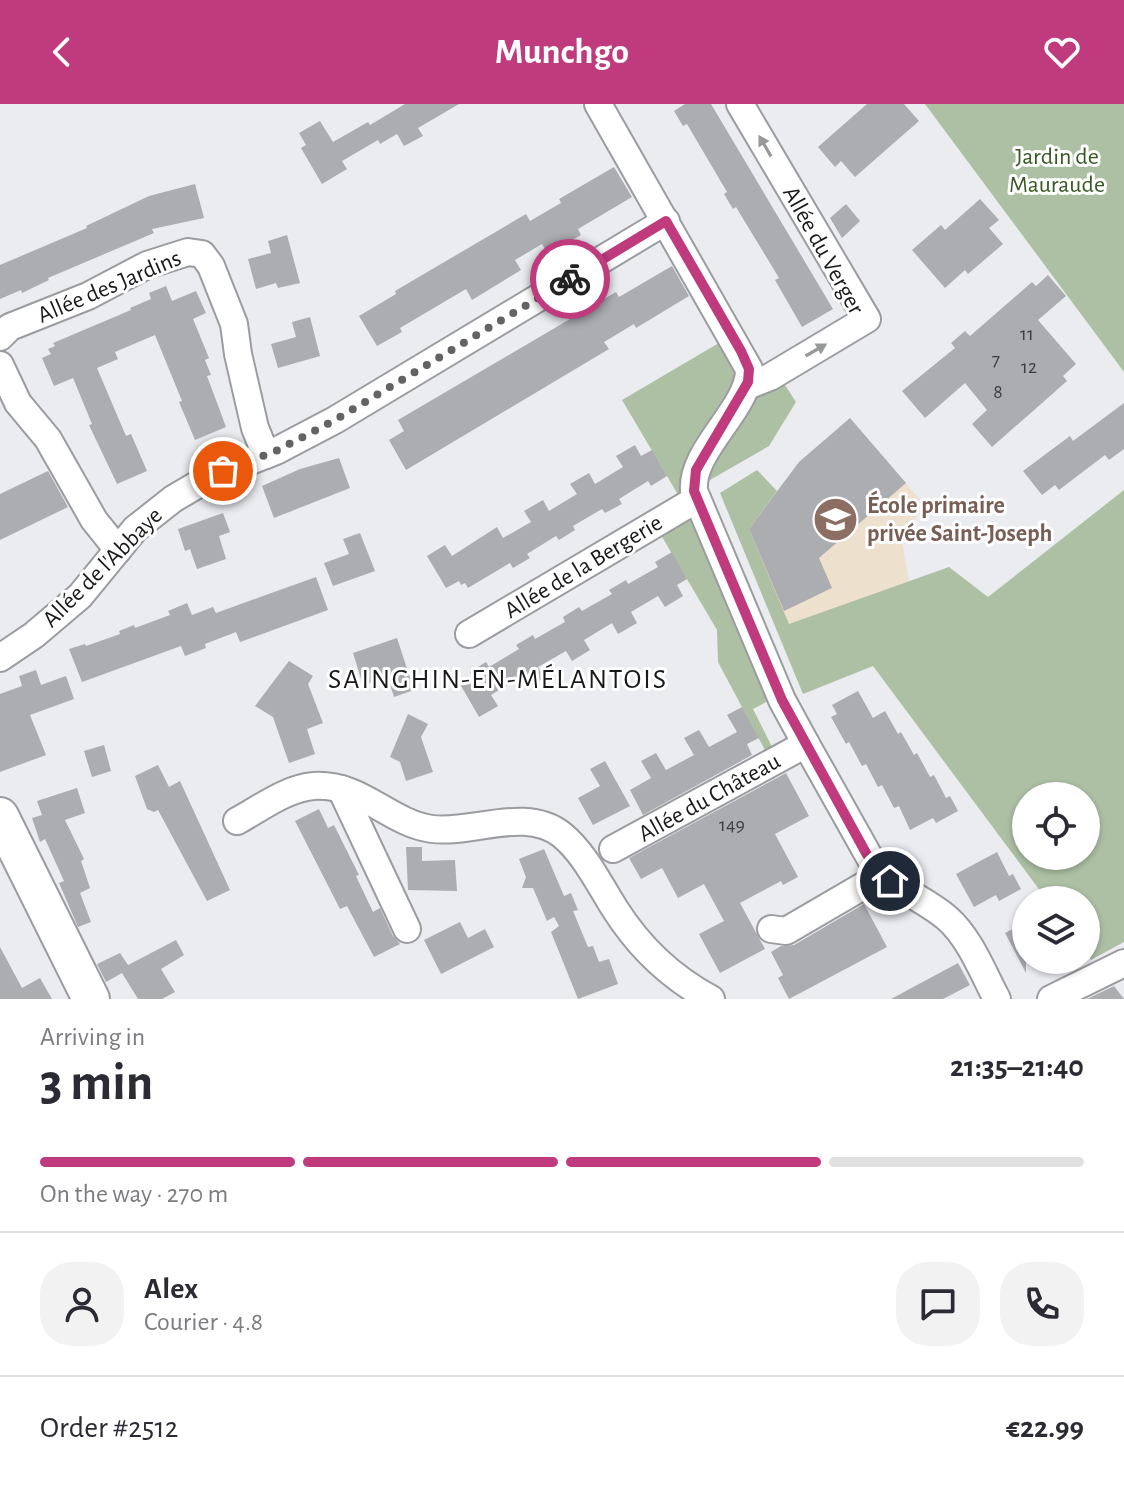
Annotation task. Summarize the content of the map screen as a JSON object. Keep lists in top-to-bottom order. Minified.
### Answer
{"streets":{"street":["Allée du Verger","Allée des Jardins","Allée de la Bergerie","Allée de l'Abbaye","Allée du Château"]},"crossings":[["Allée du Verger","Allée du Château"],["Allée des Jardins","Allée de l'Abbaye"],["Allée de la Bergerie","Allée du Château"]],"districts":["SAINGHIN-EN-MÉLANTOIS"],"parks":["Jardin de Mauraude"],"places":{"school or university":["École primaire privée Saint-Joseph"]},"house_numbers":["11","7","12","8","149"],"page":{"header":"Munchgo","heading":["3 min","Arriving in","21:35–21:40"],"panel":["Alex","Courier · 4.8","Order #2512","€22.99"],"bar":"On the way · 270 m"}}
